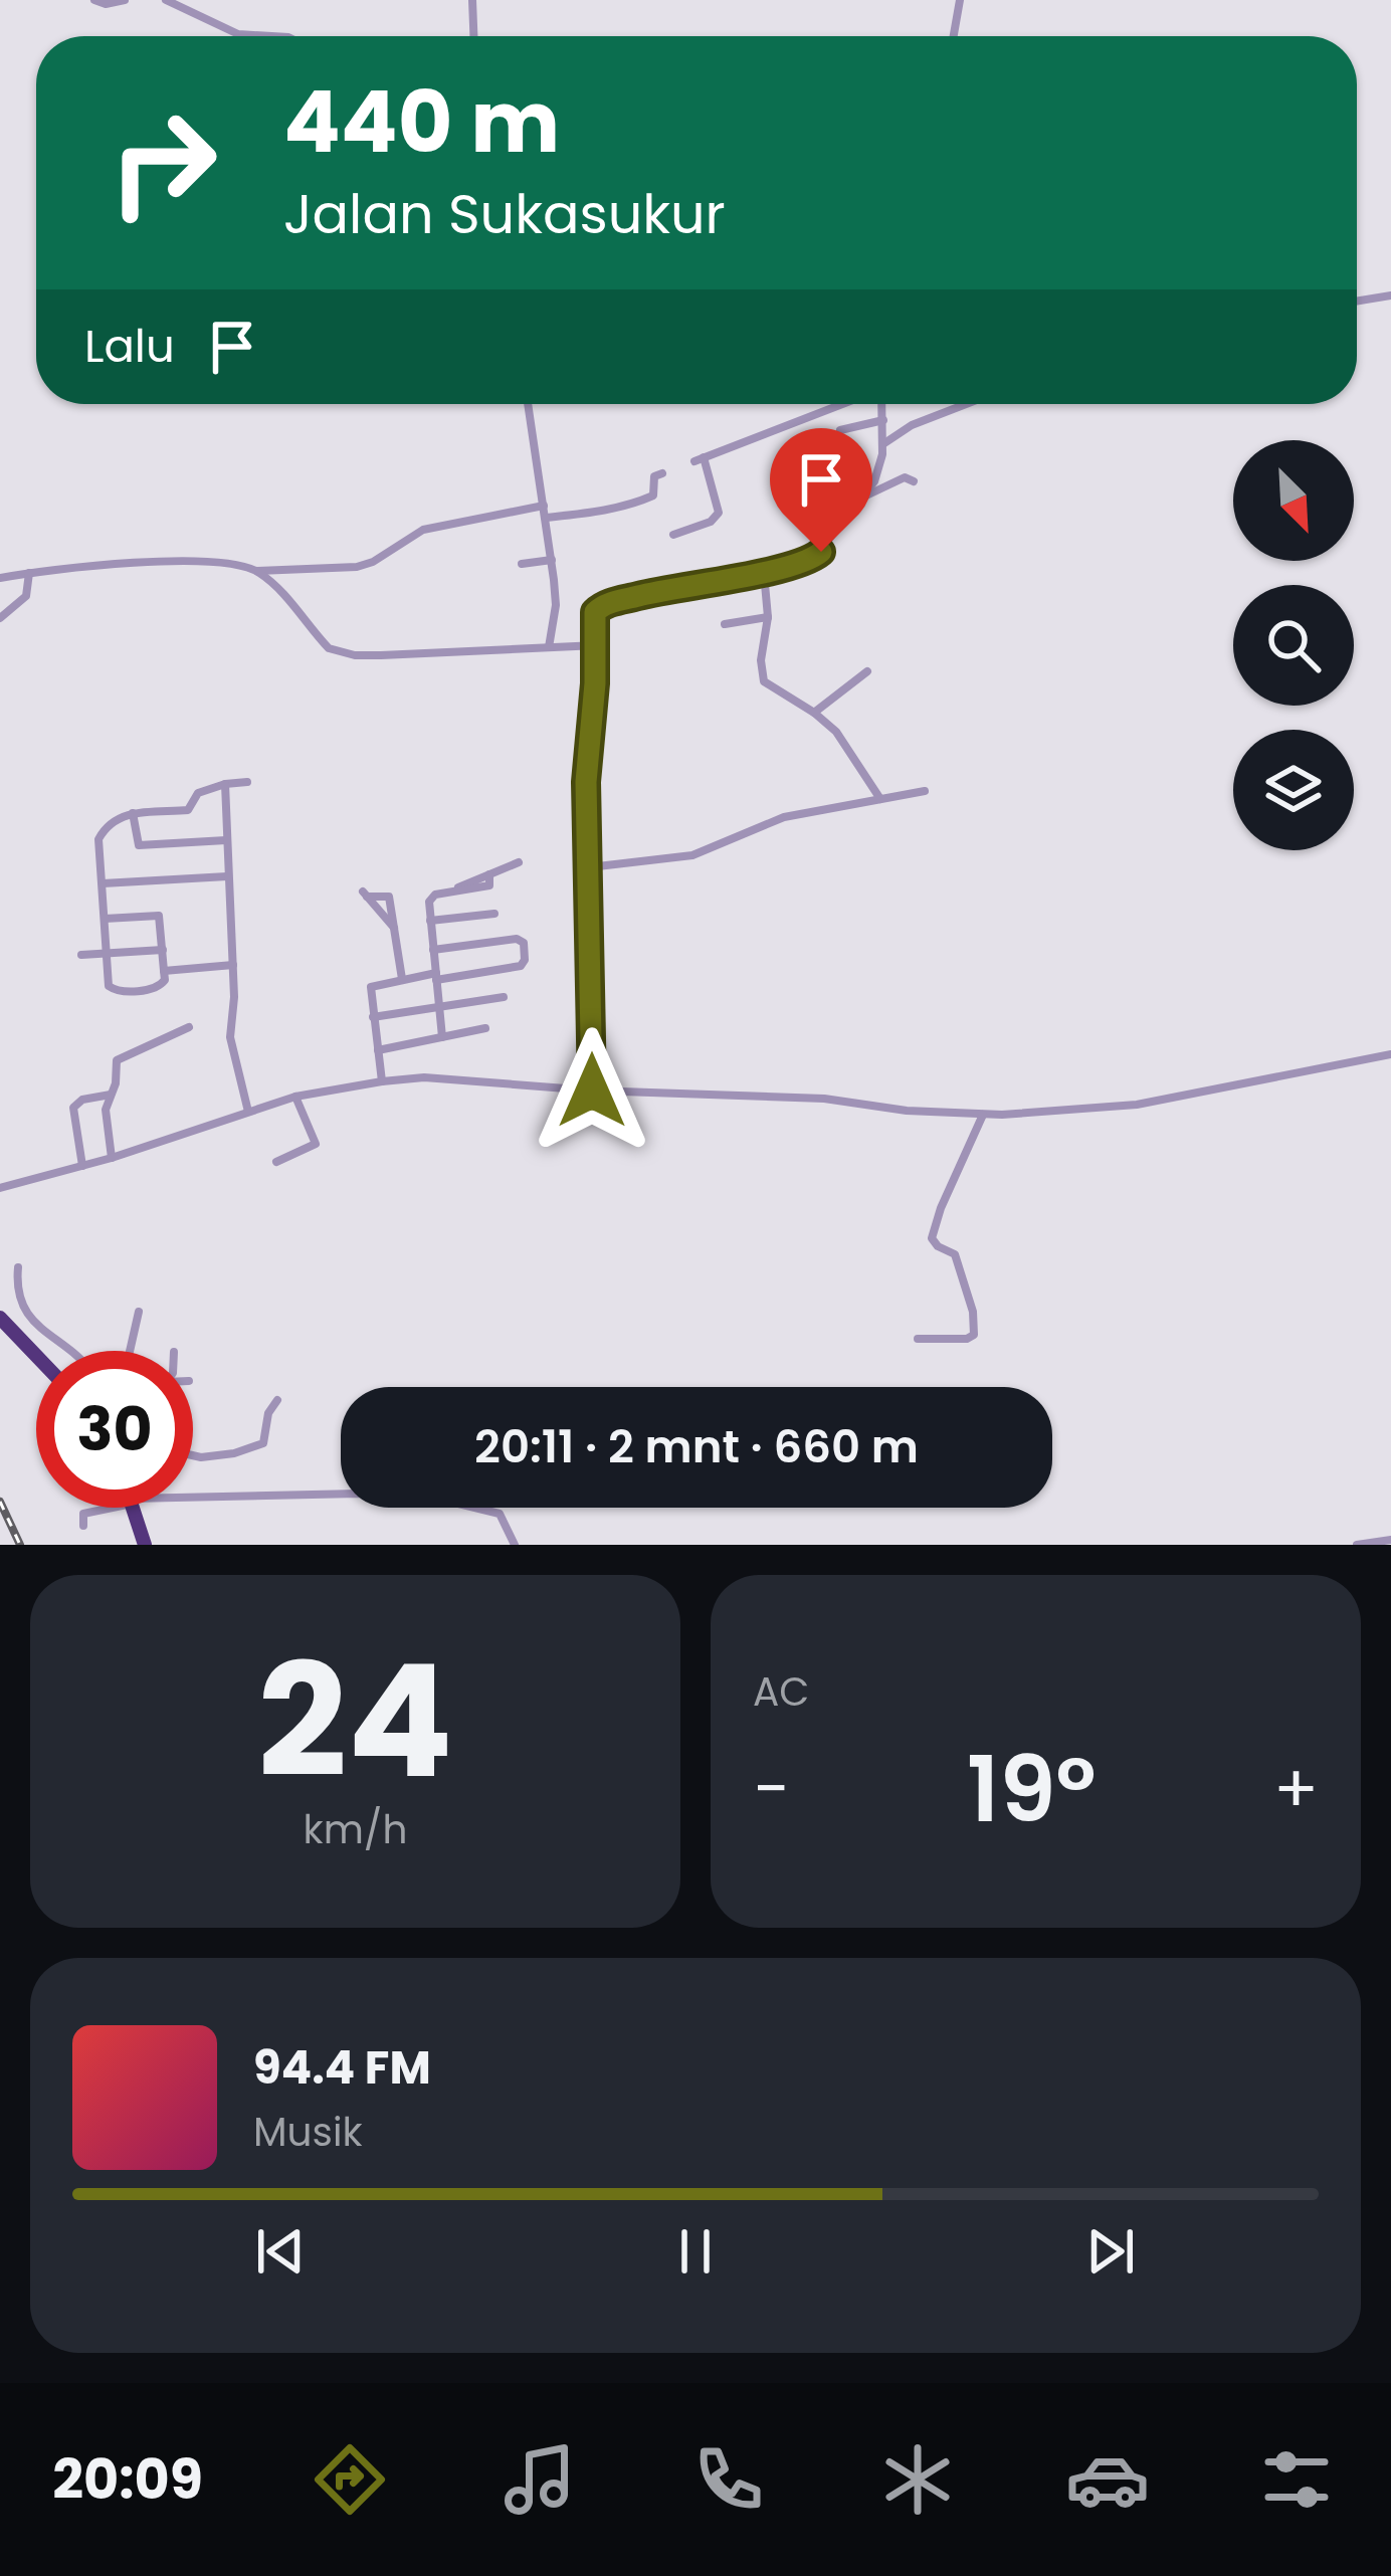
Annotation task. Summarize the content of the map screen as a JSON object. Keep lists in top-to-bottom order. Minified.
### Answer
{"north":"bottom right","page":{"turn":["440 m","Jalan Sukasukur"],"then":"Lalu","limit":"30","trip":"20:11 · 2 mnt · 660 m","tile":[["24","km/h"],"AC"],"heat":["−","19°","+"],"song":["94.4 FM","Musik"],"tabs":"20:09"}}
